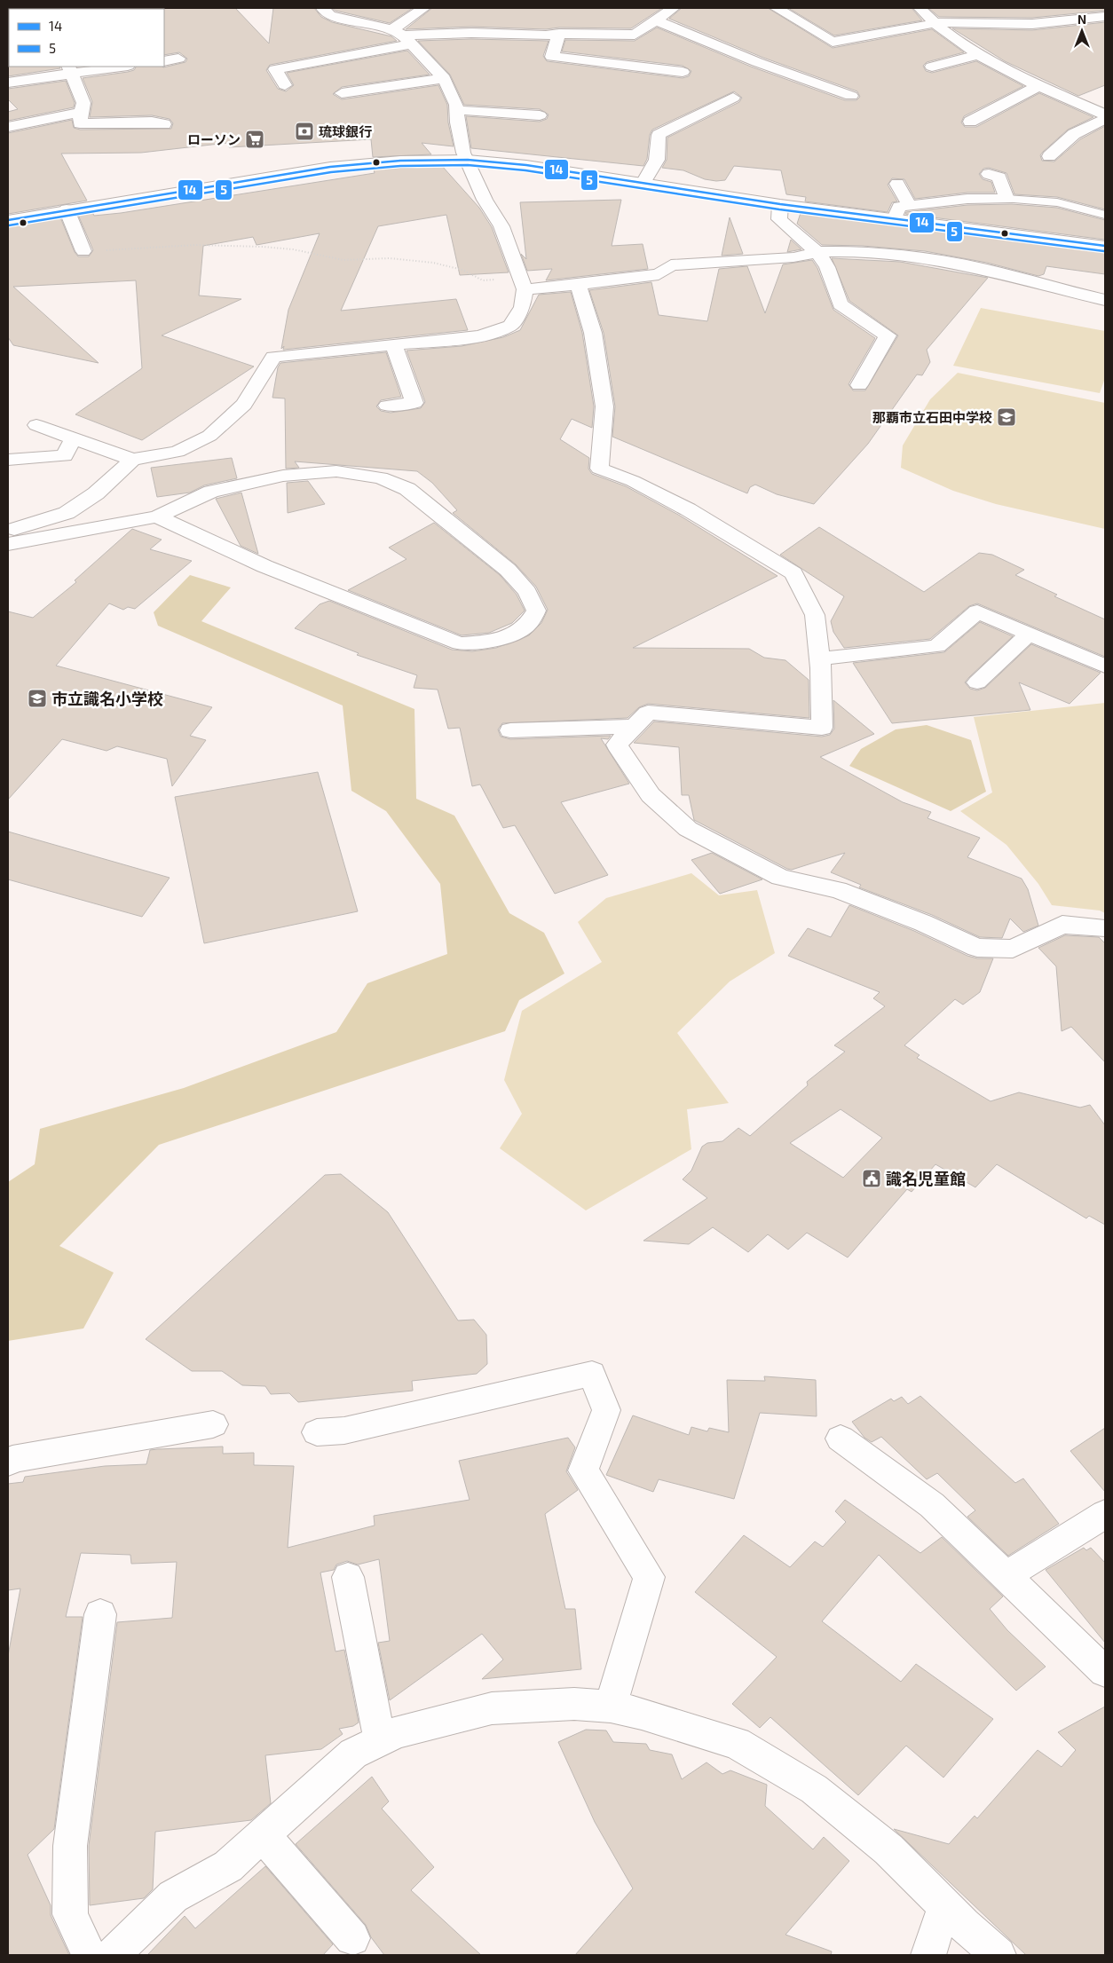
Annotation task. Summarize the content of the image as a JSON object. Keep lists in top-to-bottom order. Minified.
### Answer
{"places":{"bank":["琉球銀行"],"supermarket":["ローソン"],"school or university":["那覇市立石田中学校","市立識名小学校"],"public building":["識名児童館"]},"lines":["transit line 14","transit line 5"],"legend":["14","5"],"north":"top"}
